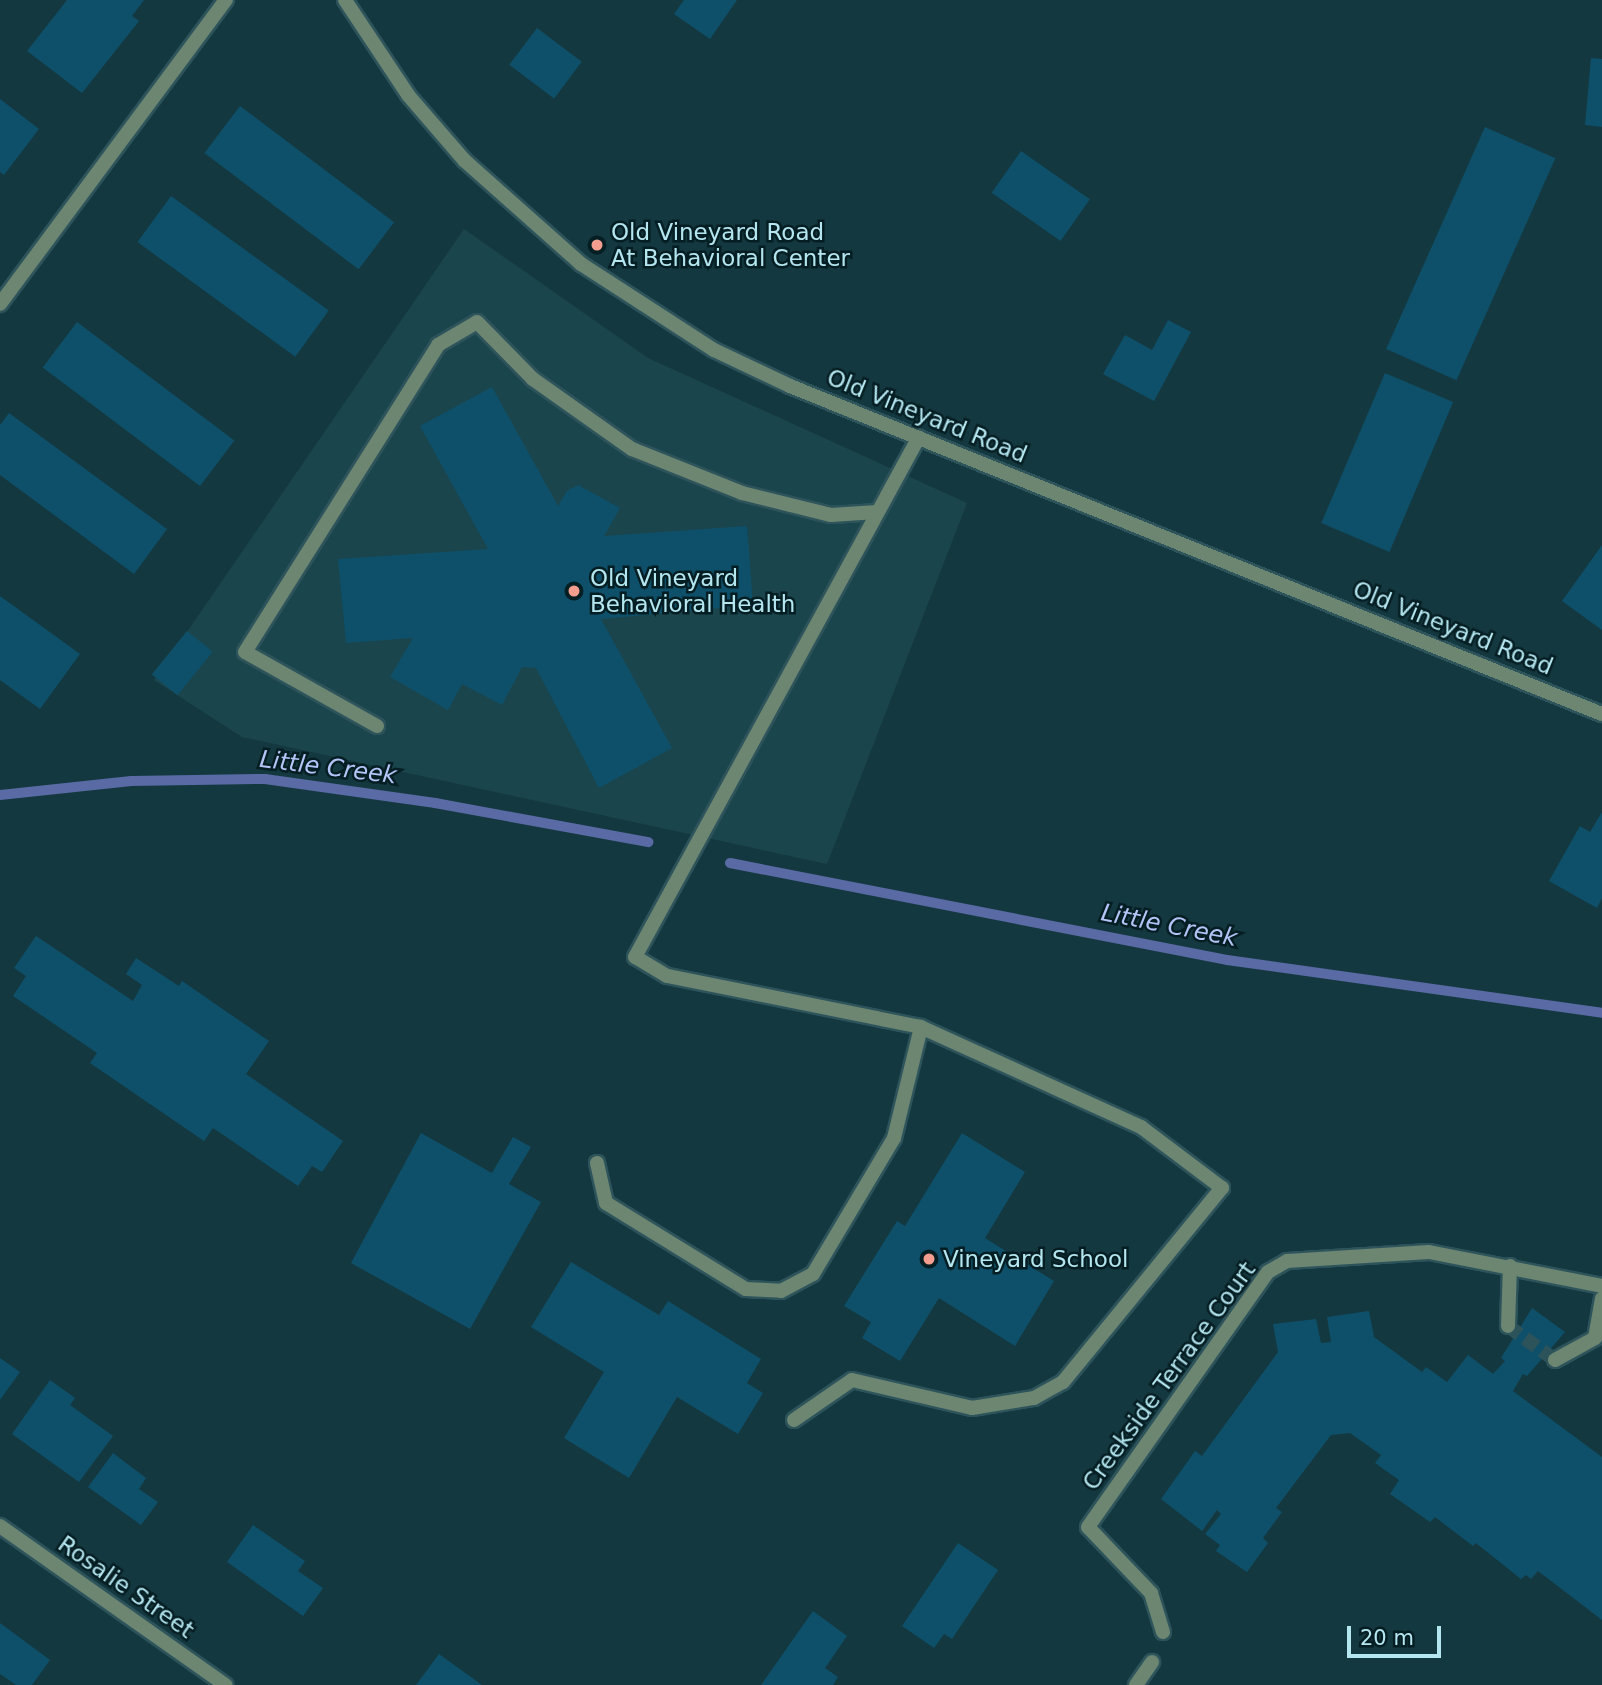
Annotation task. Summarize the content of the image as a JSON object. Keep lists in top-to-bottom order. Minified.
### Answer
{"streets":{"street":["Old Vineyard Road","Creekside Terrace Court","Rosalie Street"]},"water":["Little Creek"],"places":["Old Vineyard Road At Behavioral Center","Old Vineyard Behavioral Health","Vineyard School"],"scale_bar":"20 m"}
